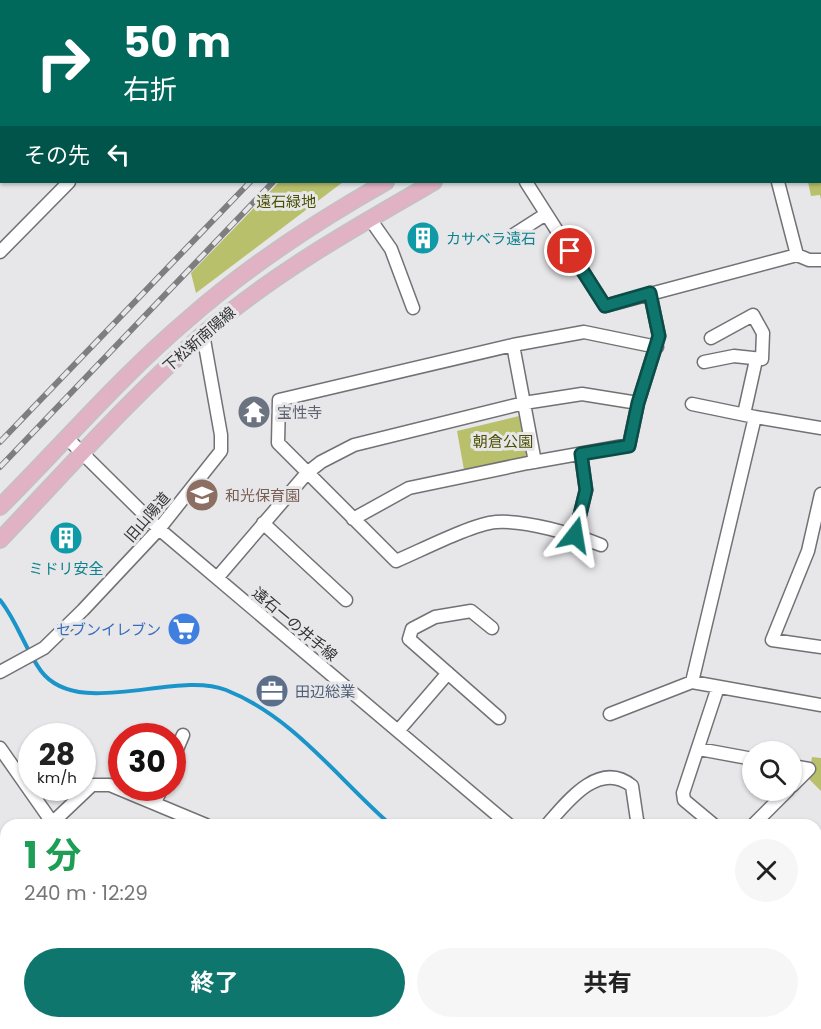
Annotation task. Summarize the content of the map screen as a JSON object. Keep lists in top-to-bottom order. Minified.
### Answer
{"streets":{"main road":["下松新南陽線"],"street":["旧山陽道","遠石一の井手線"]},"crossings":[["下松新南陽線","旧山陽道"],["下松新南陽線","遠石一の井手線"],["旧山陽道","遠石一の井手線"]],"parks":["遠石緑地","朝倉公園"],"places":{"building":["カサベラ遠石","ミドリ安全"],"temple":["宝性寺"],"school or university":["和光保育園"],"supermarket":["セブンイレブン"],"office":["田辺総業"]},"page":{"turn":["50 m","右折"],"then":"その先","speed":"28 km/h","limit":"30","heading":["1 分","240 m · 12:29"],"buttons":["終了","共有"]}}
